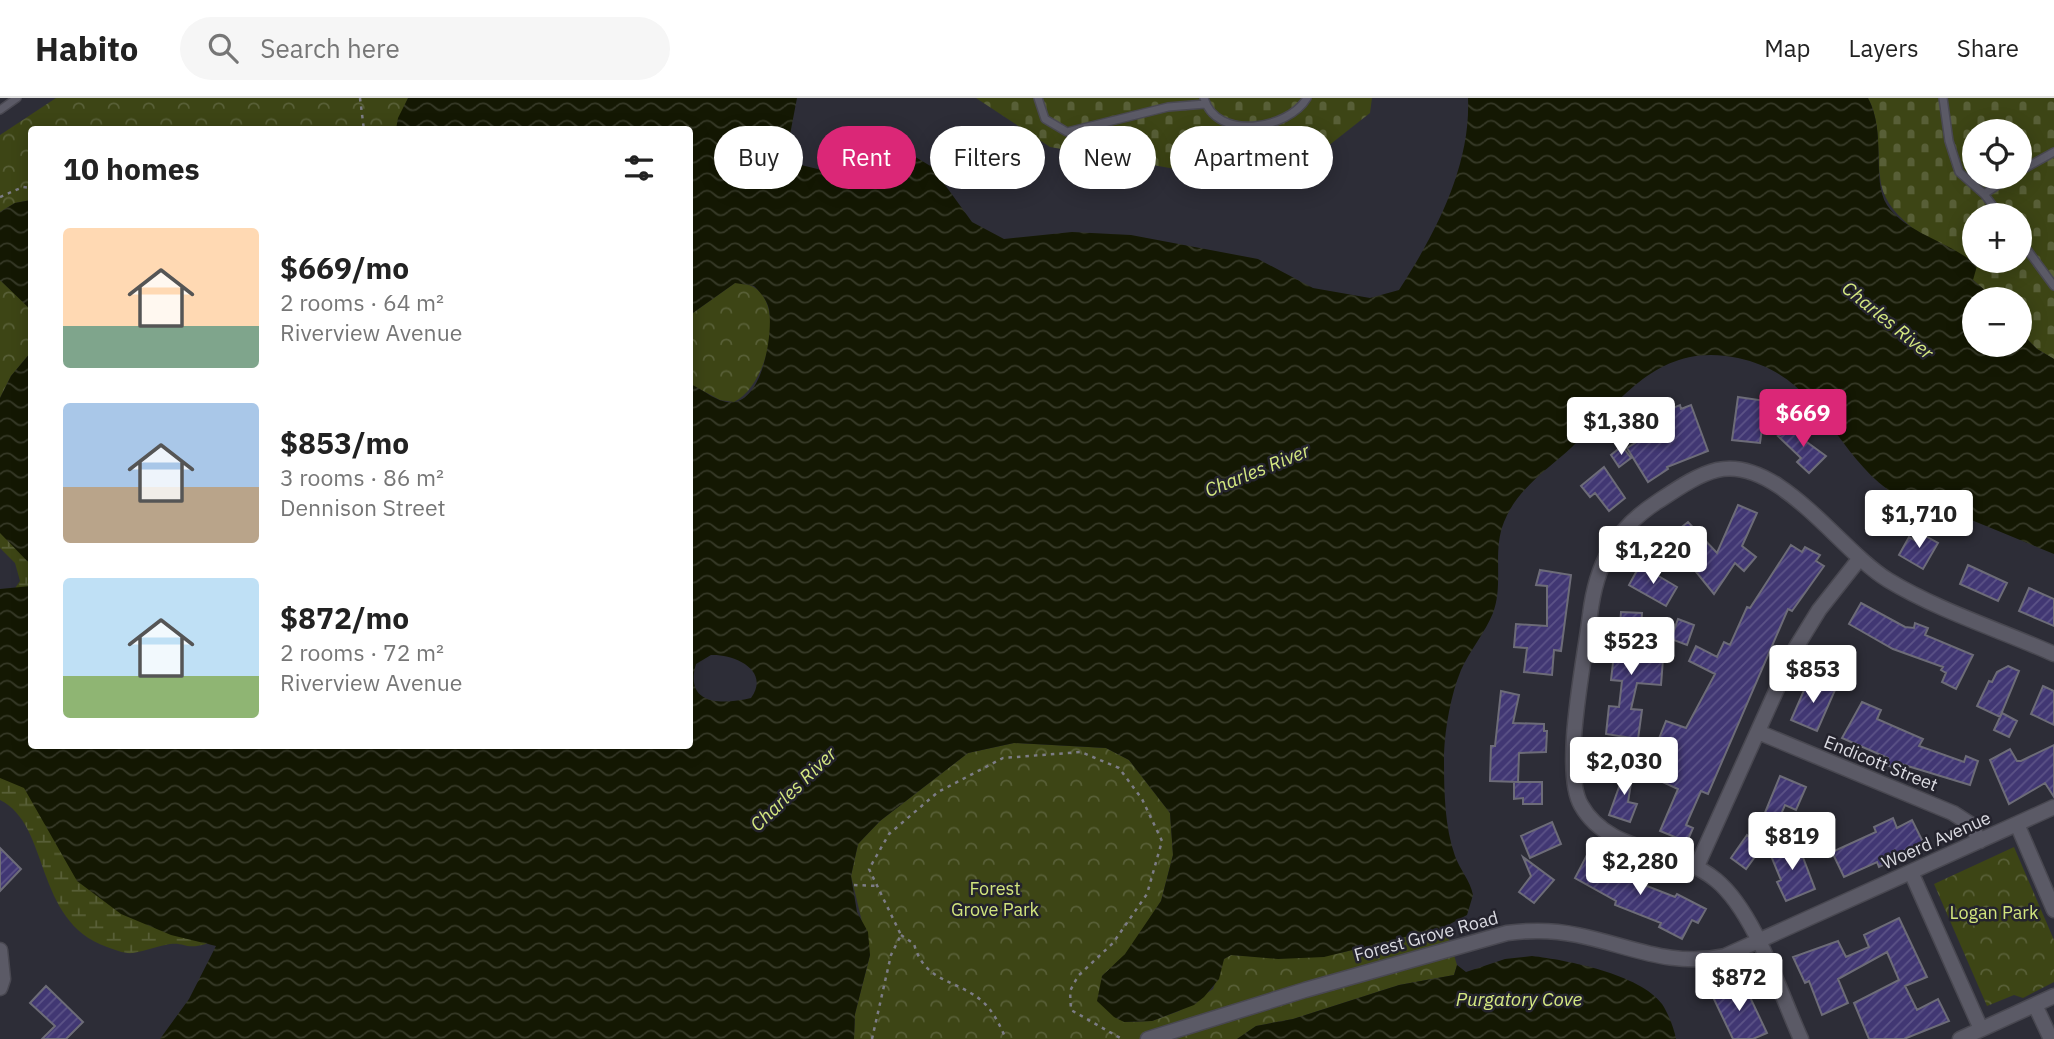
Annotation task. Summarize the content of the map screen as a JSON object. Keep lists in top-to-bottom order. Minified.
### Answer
{"streets":{"street":["Endicott Street","Woerd Avenue","Forest Grove Road"]},"crossings":[["Endicott Street","Woerd Avenue"],["Woerd Avenue","Forest Grove Road"]],"water":["Charles River","Purgatory Cove"],"parks":["Forest Grove Park","Logan Park"],"page":{"header":"Habito","search":"Search here","nav":["Map","Layers","Share"],"map_buttons":["+","−"],"chip":["Buy","Rent","Filters","New","Apartment"],"heading":"10 homes","list":[{"name":"$669/mo","note":"2 rooms · 64 m² · Riverview Avenue"},{"name":"$853/mo","note":"3 rooms · 86 m² · Dennison Street"},{"name":"$872/mo","note":"2 rooms · 72 m² · Riverview Avenue"}],"price":["$669","$1,380","$1,710","$1,220","$523","$853","$2,030","$819","$2,280","$872"]}}
